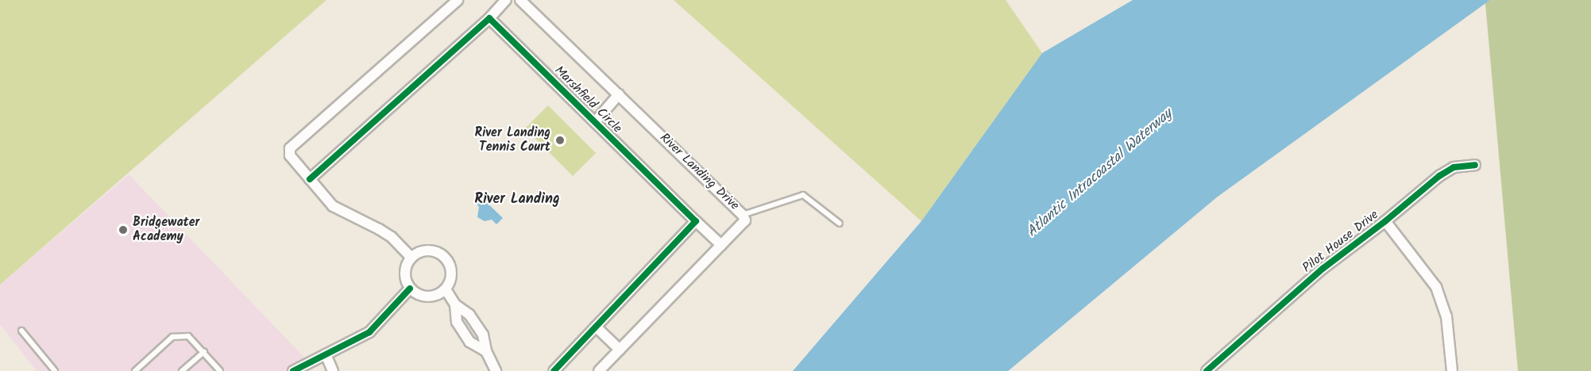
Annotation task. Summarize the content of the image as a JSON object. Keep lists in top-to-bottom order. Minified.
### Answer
{"streets":{"street":["Marshfield Circle","River Landing Drive","Pilot House Drive"]},"crossings":[["Marshfield Circle","River Landing Drive"]],"districts":["River Landing"],"water":["Atlantic Intracoastal Waterway"],"places":["River Landing Tennis Court","Bridgewater Academy"]}
